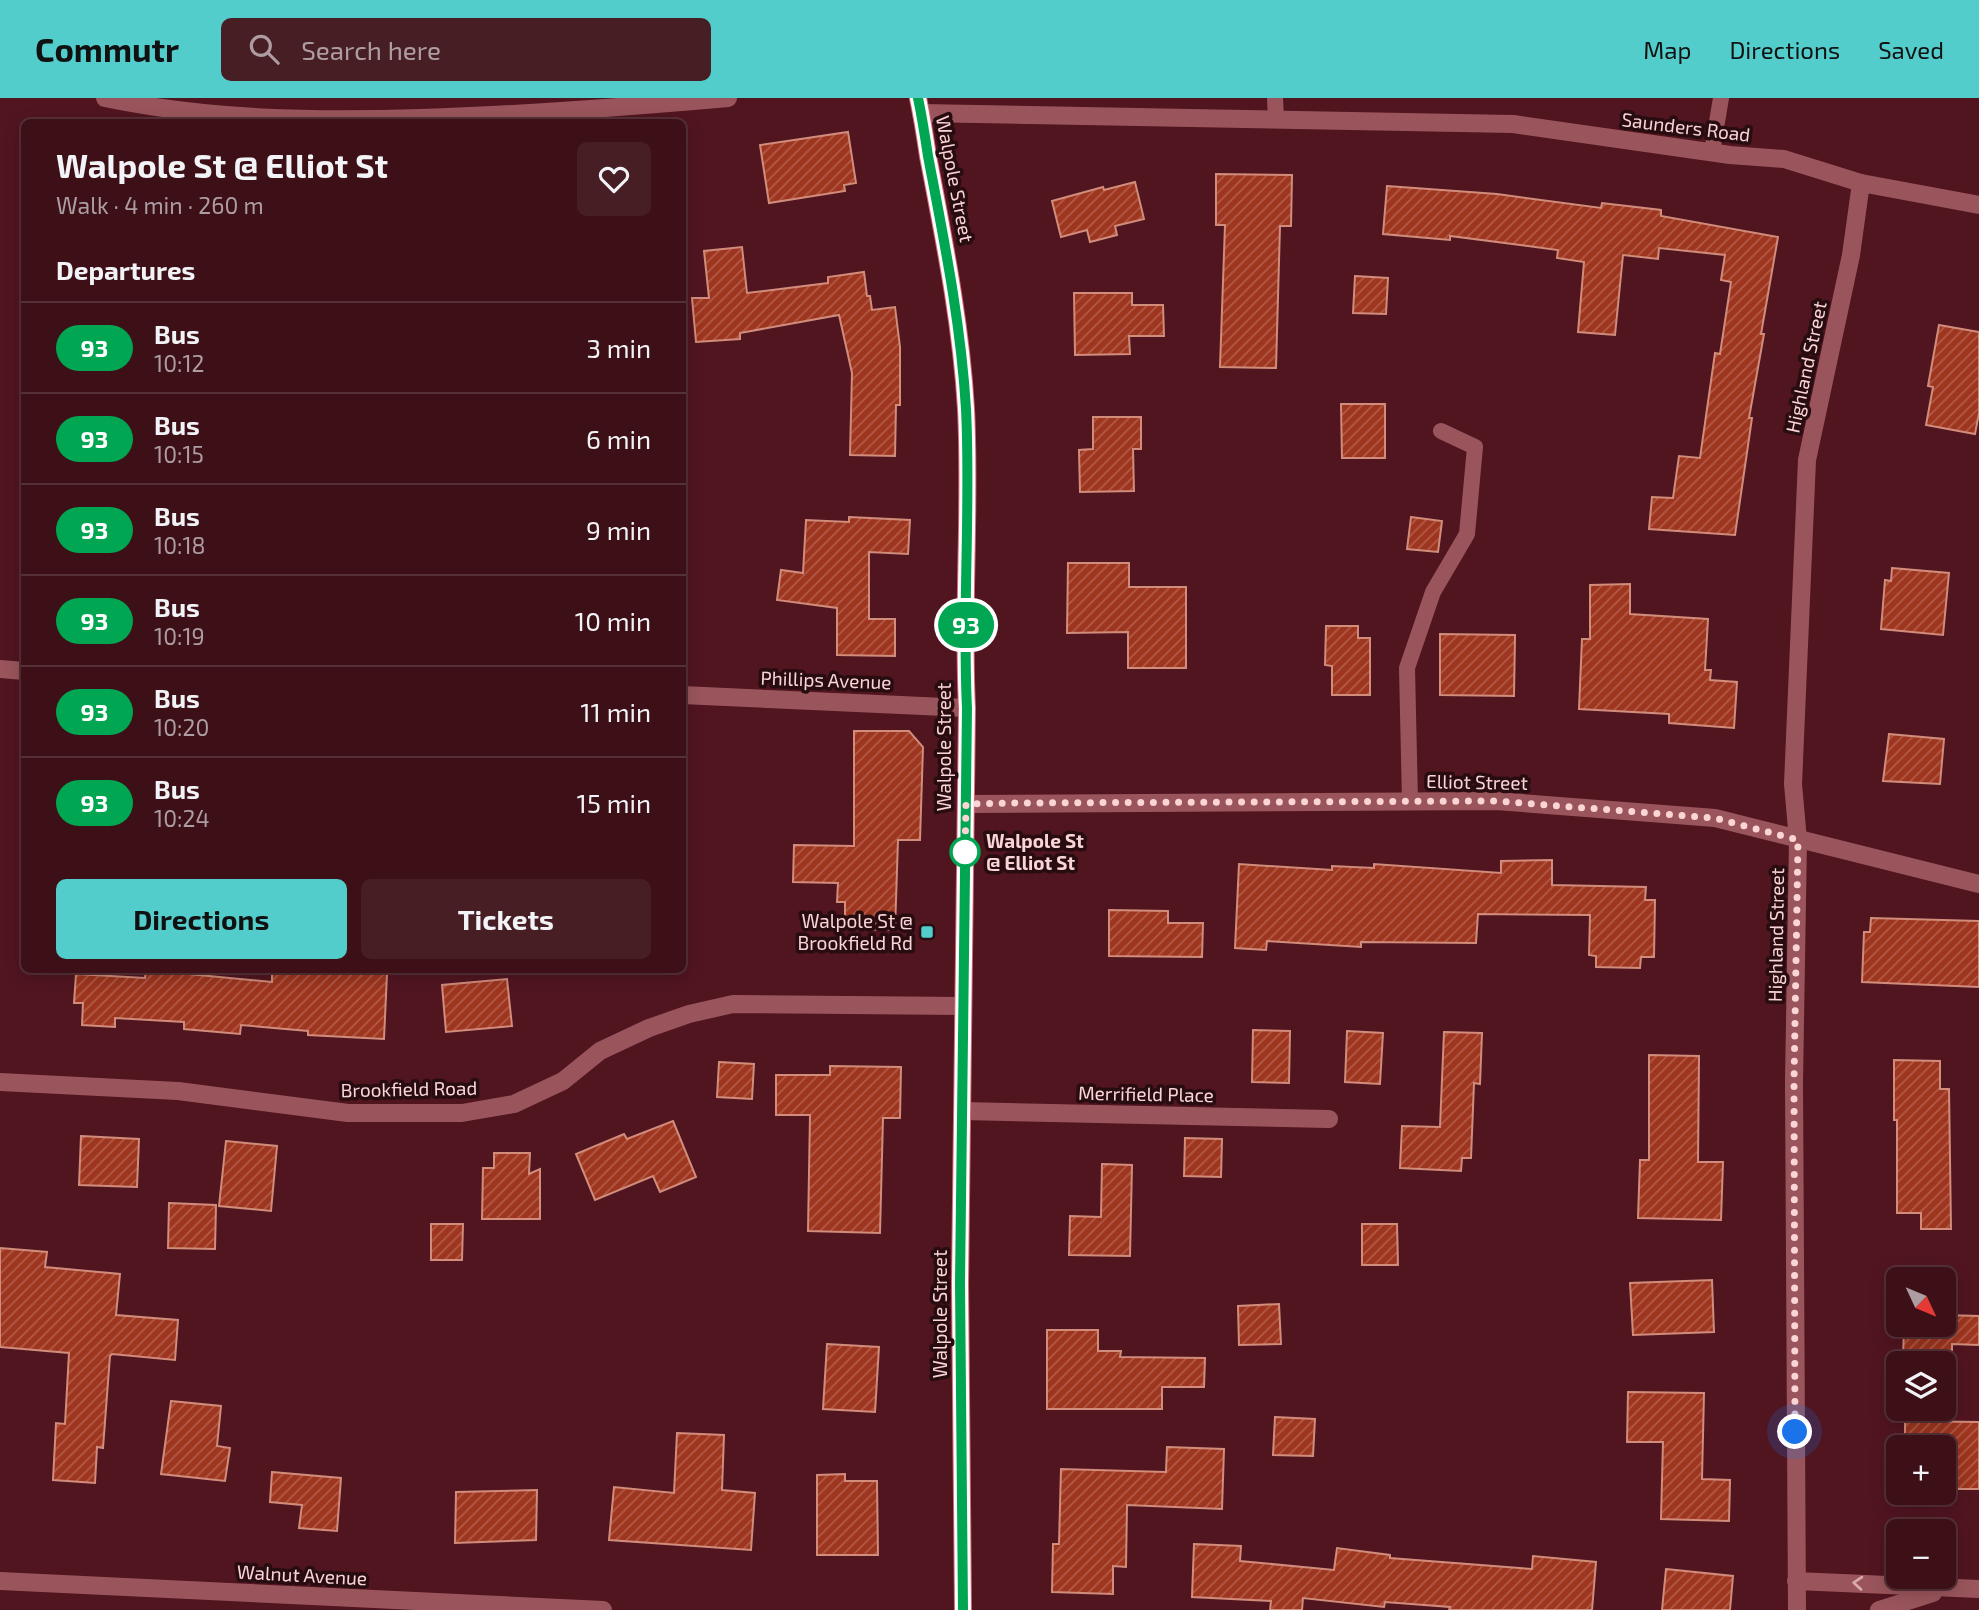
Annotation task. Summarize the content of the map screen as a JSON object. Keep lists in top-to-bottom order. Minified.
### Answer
{"streets":{"main road":["Walpole Street"],"street":["Saunders Road","Highland Street","Phillips Avenue","Elliot Street","Brookfield Road","Merrifield Place","Walnut Avenue"]},"crossings":[["Saunders Road","Walpole Street"],["Saunders Road","Highland Street"],["Walpole Street","Phillips Avenue"],["Walpole Street","Elliot Street"],["Walpole Street","Brookfield Road"],["Walpole Street","Merrifield Place"],["Highland Street","Elliot Street"]],"places":{"other":["Walpole St @ Elliot St"],"transit":["Walpole St @ Brookfield Rd"]},"lines":["bus line 93"],"north":"bottom right","page":{"header":"Commutr","search":"Search here","nav":["Map","Directions","Saved"],"on_map":"93","heading":[["Walpole St @ Elliot St","Walk · 4 min · 260 m"],"Departures"],"list":[{"mark":"93","name":"Bus","note":"10:12","value":"3 min"},{"mark":"93","name":"Bus","note":"10:15","value":"6 min"},{"mark":"93","name":"Bus","note":"10:18","value":"9 min"},{"mark":"93","name":"Bus","note":"10:19","value":"10 min"},{"mark":"93","name":"Bus","note":"10:20","value":"11 min"},{"mark":"93","name":"Bus","note":"10:24","value":"15 min"}],"buttons":["Directions","Tickets"],"map_buttons":["+","−"]}}
